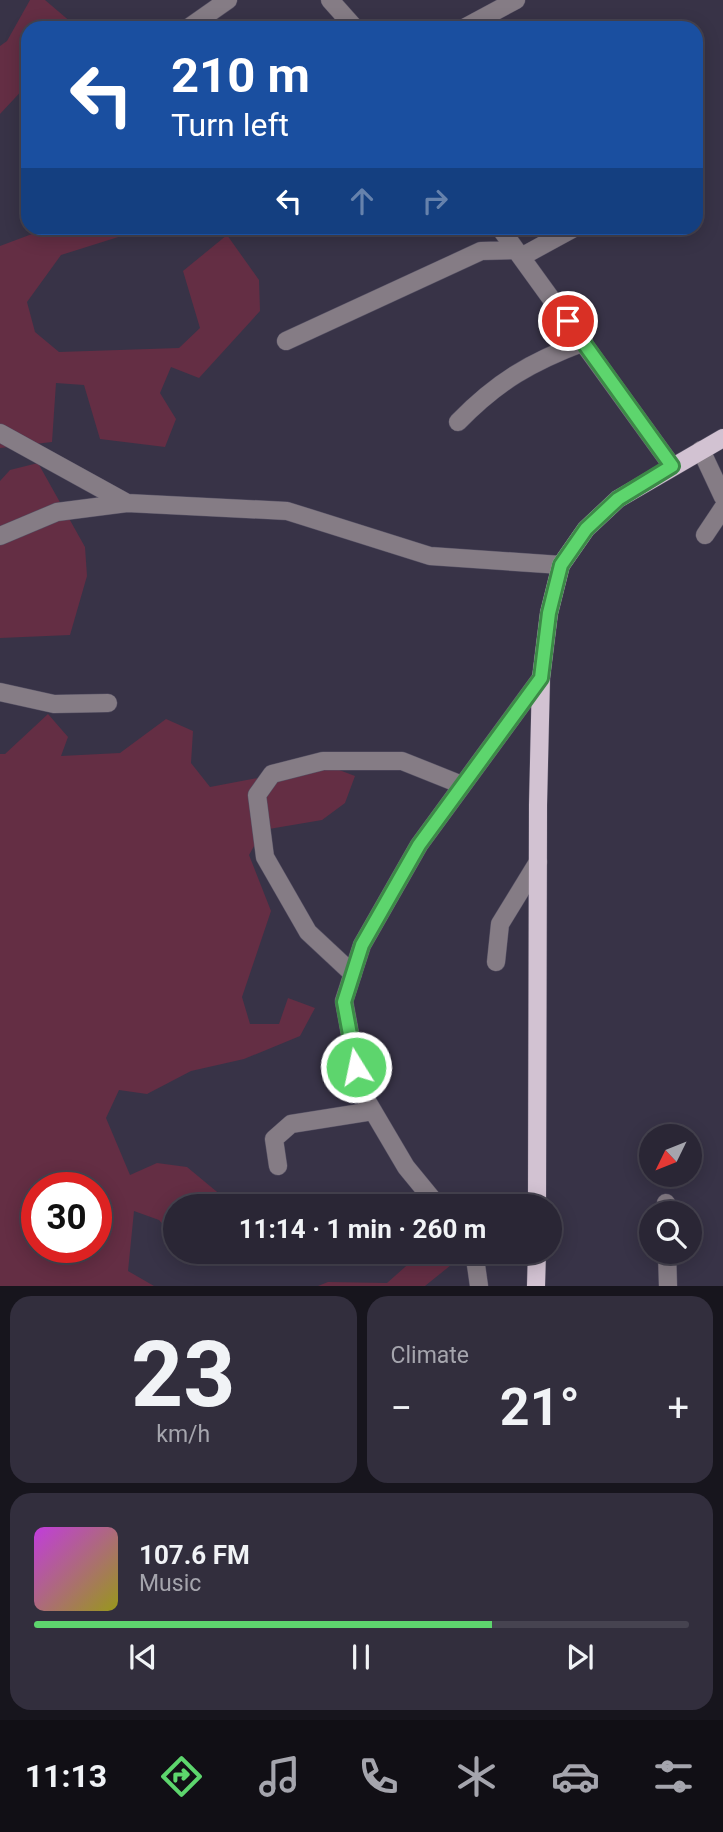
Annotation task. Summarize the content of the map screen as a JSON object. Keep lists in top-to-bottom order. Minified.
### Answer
{"north":"bottom left","page":{"turn":["210 m","Turn left"],"limit":"30","trip":"11:14 · 1 min · 260 m","tile":[["23","km/h"],"Climate"],"heat":["−","21°","+"],"song":["107.6 FM","Music"],"tabs":"11:13"}}
